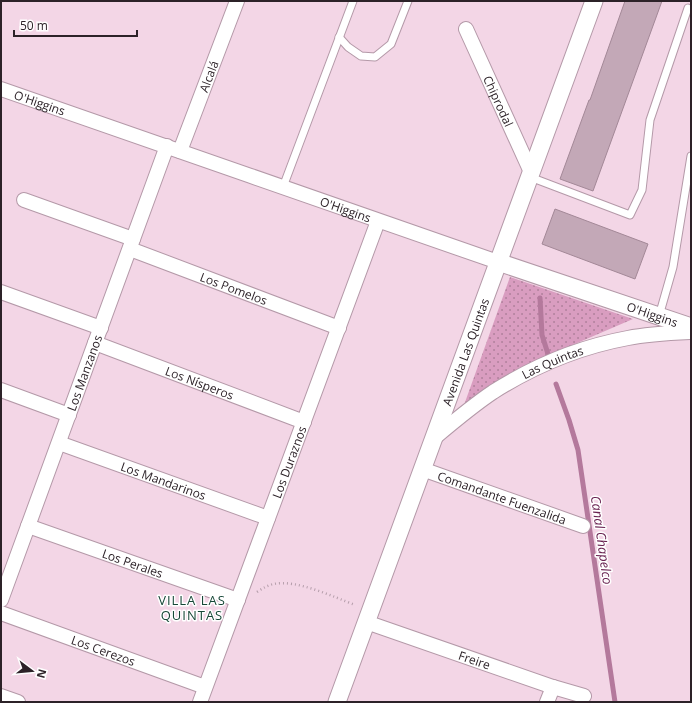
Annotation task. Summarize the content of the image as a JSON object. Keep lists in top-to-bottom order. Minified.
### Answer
{"streets":{"street":["Alcalá","Chiprodal","O'Higgins","Los Pomelos","Avenida Las Quintas","Las Quintas","Los Manzanos","Los Nísperos","Los Duraznos","Los Mandarinos","Comandante Fuenzalida","Los Perales","Los Cerezos","Freire"]},"crossings":[["Alcalá","O'Higgins"],["Alcalá","Los Manzanos"],["Chiprodal","Avenida Las Quintas"],["O'Higgins","Avenida Las Quintas"],["O'Higgins","Los Manzanos"],["O'Higgins","Los Duraznos"],["Los Pomelos","Los Manzanos"],["Los Pomelos","Los Duraznos"],["Avenida Las Quintas","Las Quintas"],["Avenida Las Quintas","Comandante Fuenzalida"],["Avenida Las Quintas","Freire"],["Los Manzanos","Los Nísperos"],["Los Manzanos","Los Mandarinos"],["Los Manzanos","Los Perales"],["Los Nísperos","Los Duraznos"],["Los Duraznos","Los Mandarinos"],["Los Duraznos","Los Perales"],["Los Duraznos","Los Cerezos"]],"districts":["VILLA LAS QUINTAS"],"water":["Canal Chapelco"],"scale_bar":"50 m","north":"right"}
